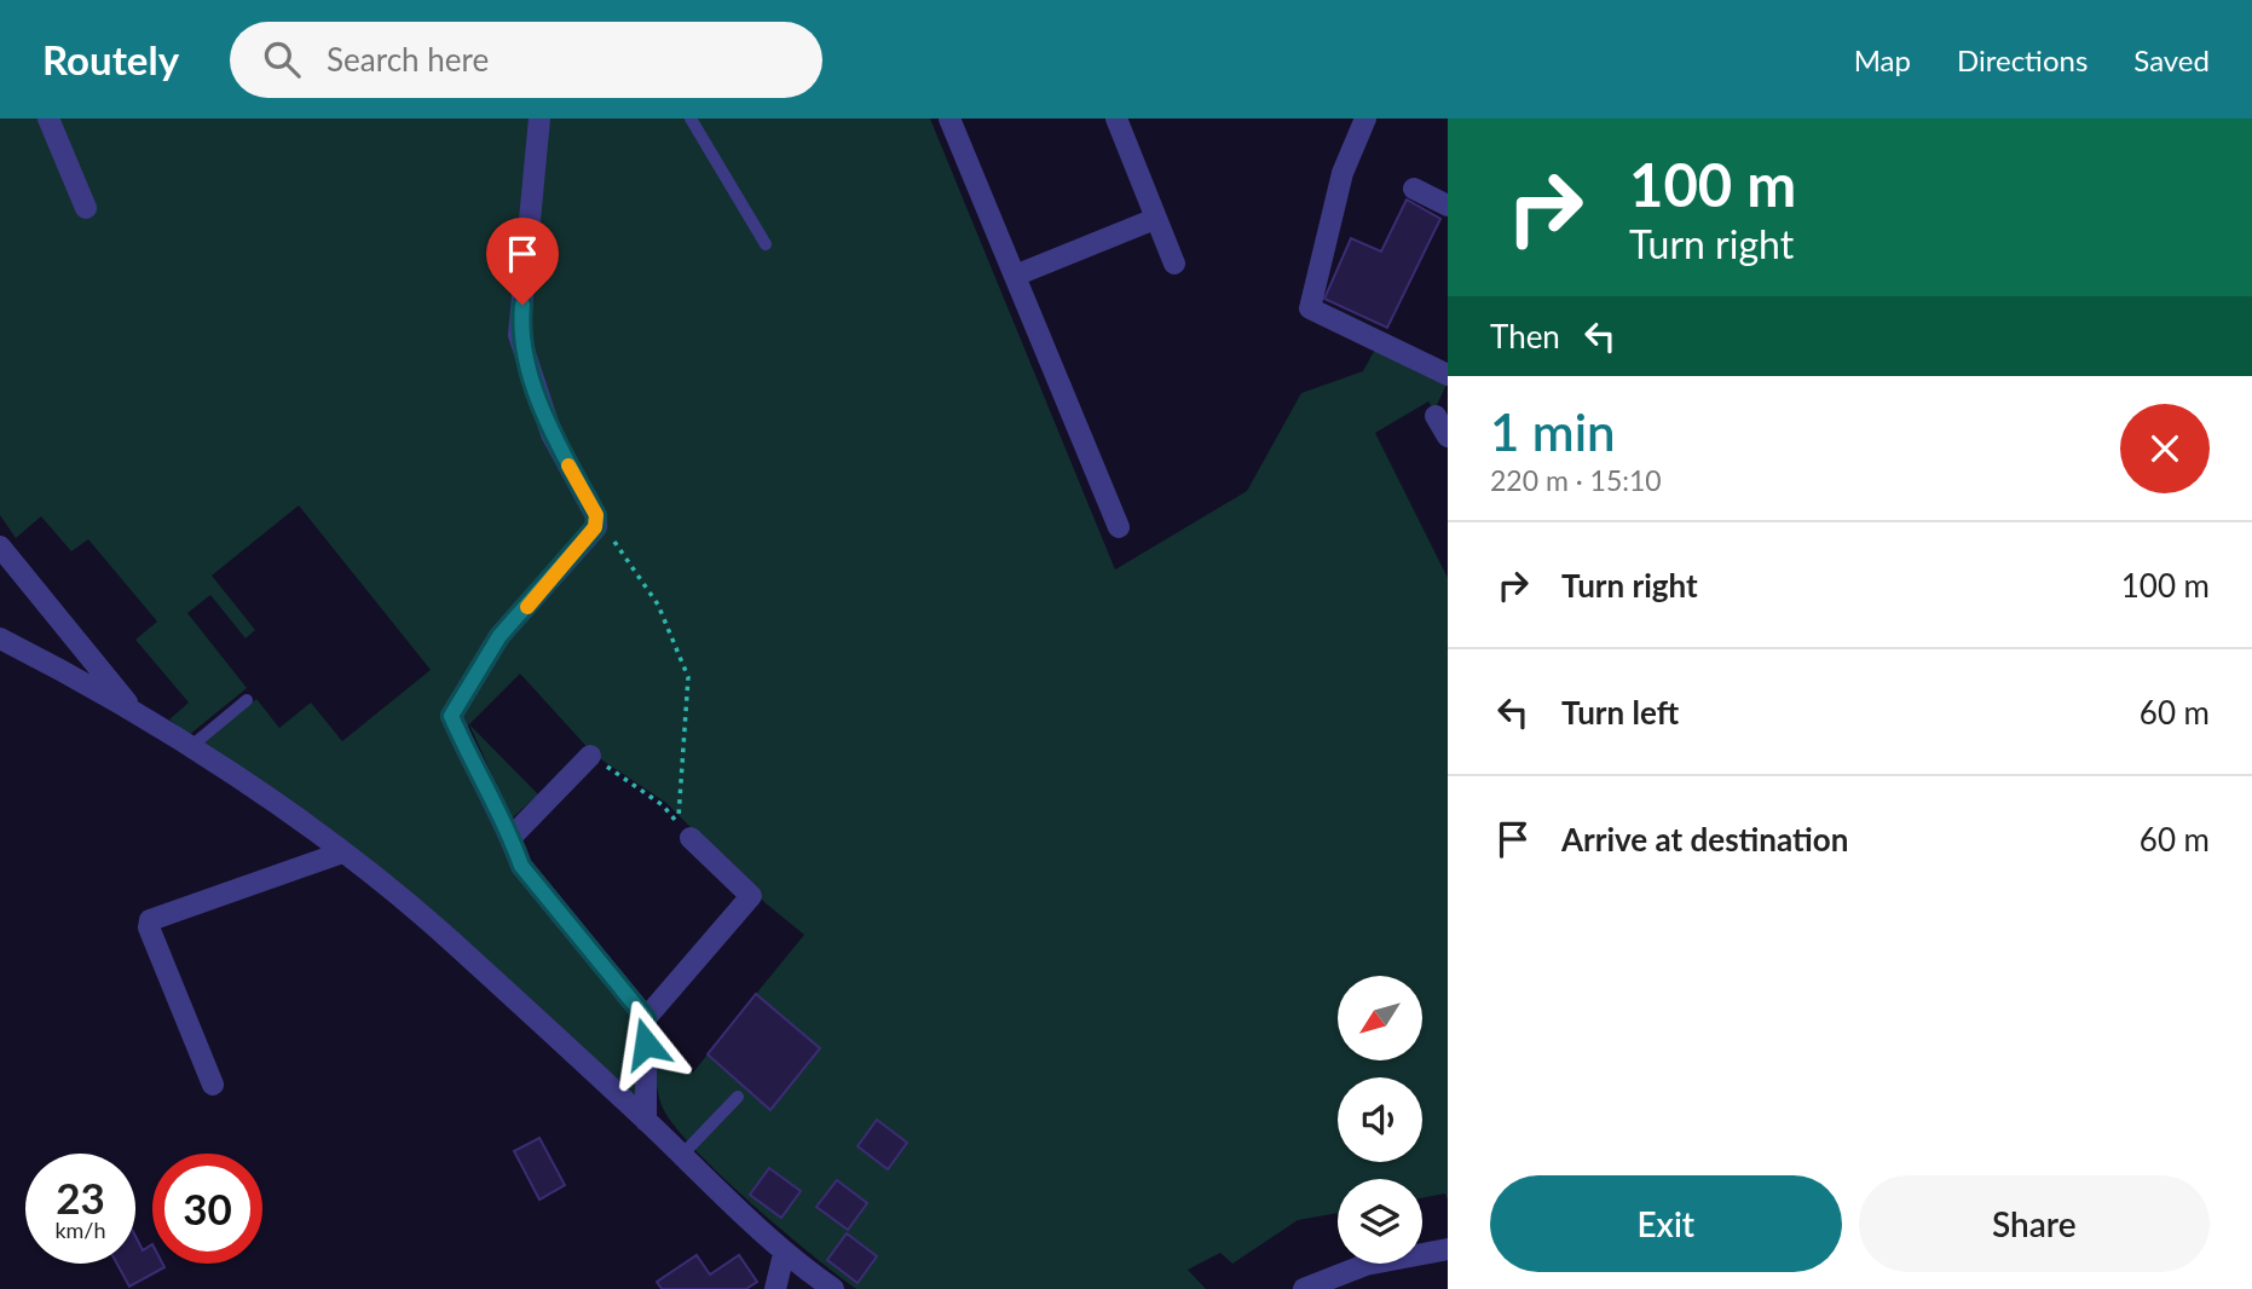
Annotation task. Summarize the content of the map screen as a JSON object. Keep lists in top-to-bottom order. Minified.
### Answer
{"north":"bottom left","page":{"header":"Routely","search":"Search here","nav":["Map","Directions","Saved"],"turn":["100 m","Turn right"],"then":"Then","heading":["1 min","220 m · 15:10"],"list":[{"name":"Turn right","value":"100 m"},{"name":"Turn left","value":"60 m"},{"name":"Arrive at destination","value":"60 m"}],"speed":"23 km/h","limit":"30","buttons":["Exit","Share"]}}
